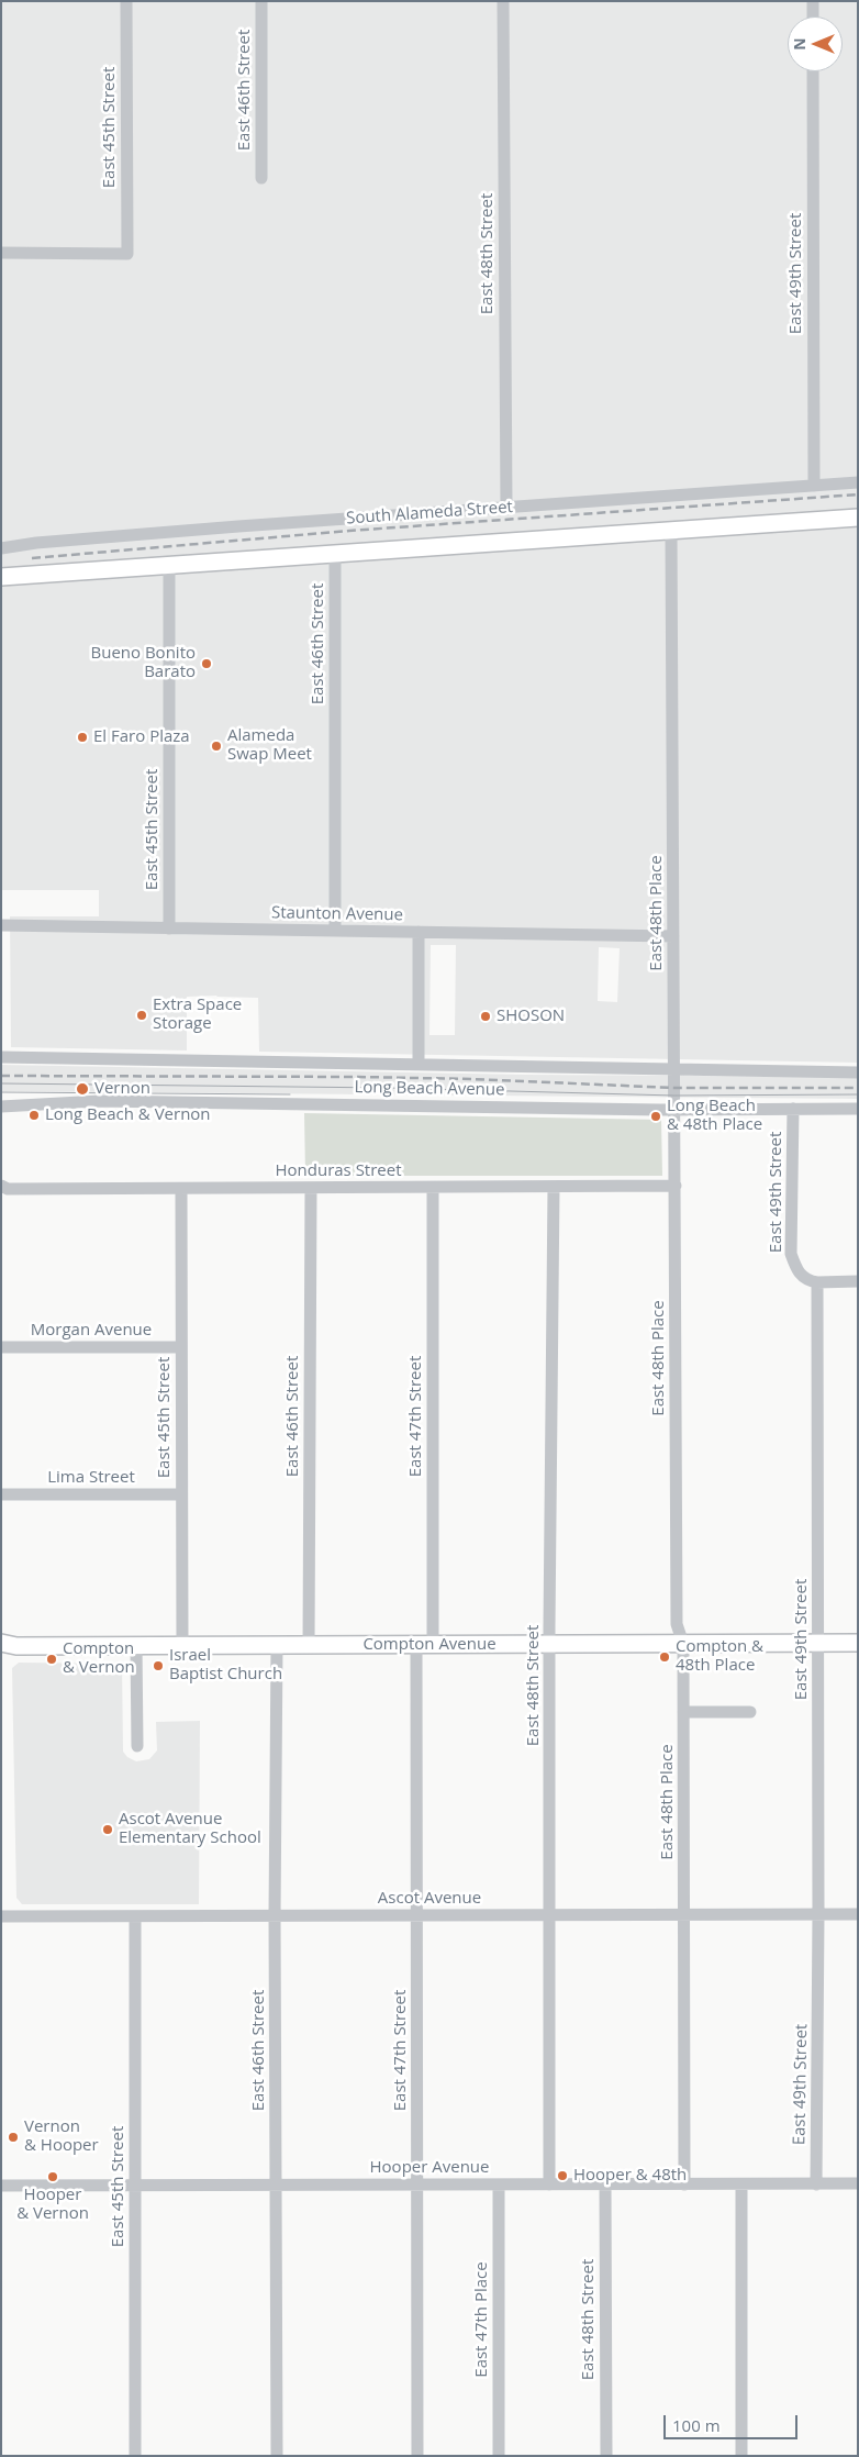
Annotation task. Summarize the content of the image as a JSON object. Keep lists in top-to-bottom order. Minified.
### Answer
{"streets":{"main road":["South Alameda Street","Compton Avenue"],"street":["East 46th Street","East 45th Street","East 48th Street","East 49th Street","East 48th Place","Staunton Avenue","Long Beach Avenue","Honduras Street","Morgan Avenue","East 47th Street","Lima Street","Ascot Avenue","Hooper Avenue","East 47th Place"]},"crossings":[["East 46th Street","South Alameda Street"],["East 46th Street","Staunton Avenue"],["East 46th Street","Honduras Street"],["East 46th Street","Compton Avenue"],["East 46th Street","Ascot Avenue"],["East 46th Street","Hooper Avenue"],["East 45th Street","South Alameda Street"],["East 45th Street","Staunton Avenue"],["East 45th Street","Honduras Street"],["East 45th Street","Morgan Avenue"],["East 45th Street","Lima Street"],["East 45th Street","Compton Avenue"],["East 45th Street","Ascot Avenue"],["East 45th Street","Hooper Avenue"],["East 48th Street","South Alameda Street"],["East 48th Street","Honduras Street"],["East 48th Street","Compton Avenue"],["East 48th Street","Ascot Avenue"],["East 48th Street","Hooper Avenue"],["East 49th Street","South Alameda Street"],["East 49th Street","Long Beach Avenue"],["East 49th Street","Compton Avenue"],["East 49th Street","Ascot Avenue"],["East 49th Street","Hooper Avenue"],["South Alameda Street","East 48th Place"],["East 48th Place","Staunton Avenue"],["East 48th Place","Long Beach Avenue"],["East 48th Place","Honduras Street"],["East 48th Place","Compton Avenue"],["East 48th Place","Ascot Avenue"],["East 48th Place","Hooper Avenue"],["Honduras Street","East 47th Street"],["East 47th Street","Compton Avenue"],["East 47th Street","Ascot Avenue"],["East 47th Street","Hooper Avenue"],["Hooper Avenue","East 47th Place"]],"places":["Bueno Bonito Barato","El Faro Plaza","Alameda Swap Meet","Extra Space Storage","SHOSON","Vernon","Long Beach & Vernon","Long Beach & 48th Place","Compton & 48th Place","Compton & Vernon","Israel Baptist Church","Ascot Avenue Elementary School","Vernon & Hooper","Hooper & 48th","Hooper & Vernon"],"scale_bar":"100 m","north":"left"}
